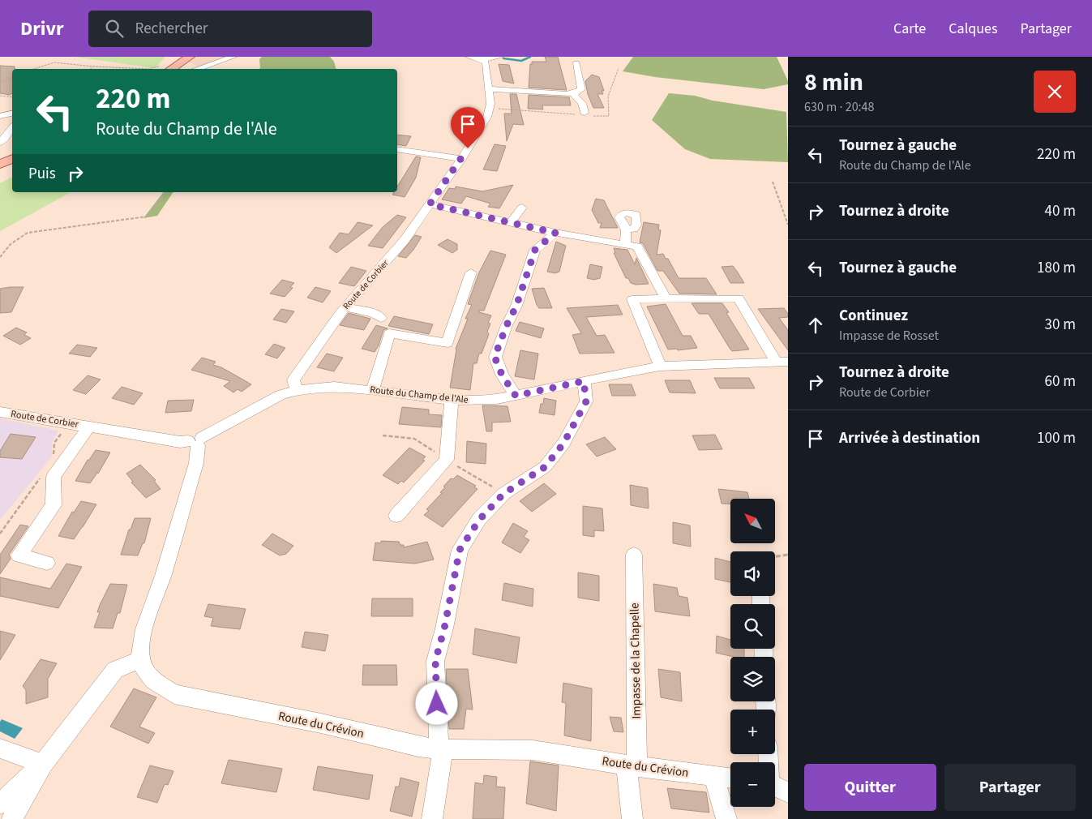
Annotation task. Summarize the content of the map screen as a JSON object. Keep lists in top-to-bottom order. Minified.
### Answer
{"streets":{"street":["Route de Corbier","Route du Champ de l'Ale","Impasse de la Chapelle","Route du Crévion"]},"crossings":[["Route de Corbier","Route du Champ de l'Ale"],["Impasse de la Chapelle","Route du Crévion"]],"north":"top left","page":{"header":"Drivr","search":"Rechercher","nav":["Carte","Calques","Partager"],"heading":["8 min","630 m · 20:48"],"turn":["220 m","Route du Champ de l'Ale"],"list":[{"name":"Tournez à gauche","note":"Route du Champ de l'Ale","value":"220 m"},{"name":"Tournez à droite","value":"40 m"},{"name":"Tournez à gauche","value":"180 m"},{"name":"Continuez","note":"Impasse de Rosset","value":"30 m"},{"name":"Tournez à droite","note":"Route de Corbier","value":"60 m"},{"name":"Arrivée à destination","value":"100 m"}],"then":"Puis","map_buttons":["+","−"],"buttons":["Quitter","Partager"]}}
